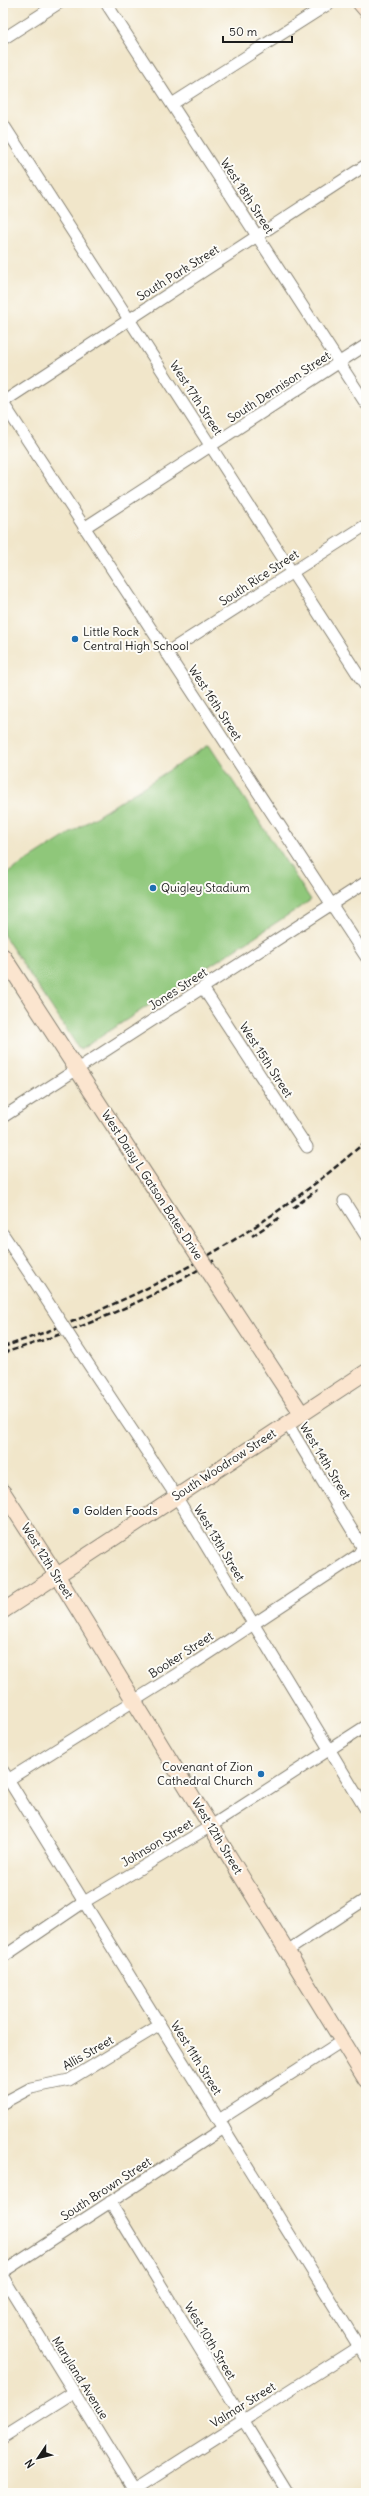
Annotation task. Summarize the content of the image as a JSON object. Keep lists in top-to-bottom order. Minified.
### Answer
{"streets":{"main road":["West Daisy L Gatson Bates Drive","South Woodrow Street","West 12th Street"],"street":["West 18th Street","South Park Street","South Dennison Street","West 17th Street","South Rice Street","West 16th Street","Jones Street","West 15th Street","West 14th Street","West 13th Street","Booker Street","Johnson Street","Allis Street","West 11th Street","South Brown Street","West 10th Street","Maryland Avenue","Valmar Street"]},"crossings":[["West 18th Street","South Park Street"],["West 18th Street","South Dennison Street"],["South Park Street","West 17th Street"],["South Park Street","West 16th Street"],["South Dennison Street","West 17th Street"],["South Dennison Street","West 16th Street"],["West 17th Street","South Rice Street"],["South Rice Street","West 16th Street"],["West 16th Street","Jones Street"],["Jones Street","West 15th Street"],["Jones Street","West Daisy L Gatson Bates Drive"],["West Daisy L Gatson Bates Drive","South Woodrow Street"],["West 14th Street","South Woodrow Street"],["West 14th Street","Booker Street"],["South Woodrow Street","West 13th Street"],["South Woodrow Street","West 12th Street"],["West 13th Street","Booker Street"],["West 13th Street","Johnson Street"],["West 12th Street","Booker Street"],["West 12th Street","Johnson Street"],["West 12th Street","South Brown Street"],["Booker Street","West 11th Street"],["Johnson Street","West 11th Street"],["Allis Street","West 11th Street"],["West 11th Street","South Brown Street"],["West 11th Street","Valmar Street"],["South Brown Street","West 10th Street"],["West 10th Street","Valmar Street"],["Maryland Avenue","Valmar Street"]],"places":["Little Rock Central High School","Quigley Stadium","Golden Foods","Covenant of Zion Cathedral Church"],"scale_bar":"50 m","north":"bottom left"}
